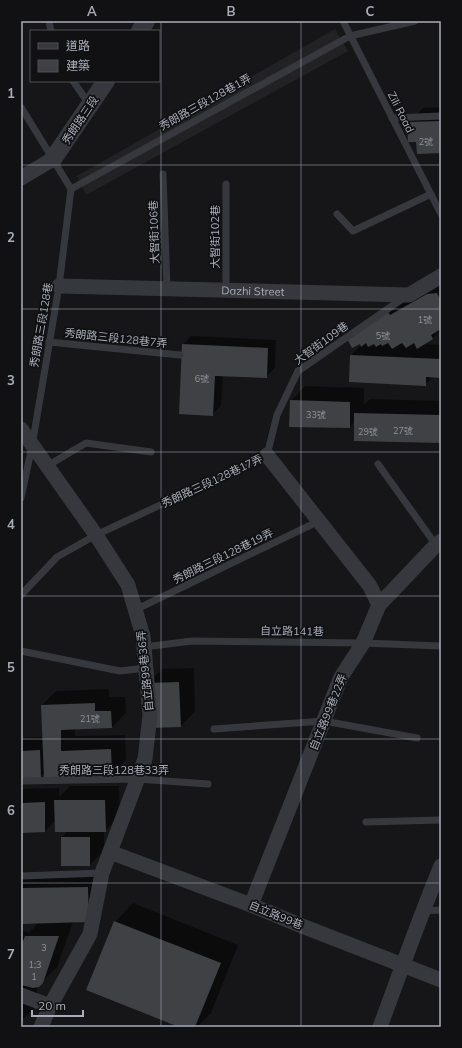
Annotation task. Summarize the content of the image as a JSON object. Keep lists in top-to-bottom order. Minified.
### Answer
{"streets":{"street":["秀朗路三段","Dazhi Street","秀朗路三段128巷17弄","自立路99巷36弄","自立路99巷22弄","自立路99巷"],"lane":["秀朗路三段128巷1弄","Zili Road","大智街106巷","大智街102巷","秀朗路三段128巷","秀朗路三段128巷7弄","大智街109巷","秀朗路三段128巷19弄","自立路141巷","秀朗路三段128巷33弄"]},"crossings":[["秀朗路三段128巷1弄","Zili Road"],["秀朗路三段128巷1弄","秀朗路三段128巷"],["大智街106巷","Dazhi Street"],["大智街102巷","Dazhi Street"],["Dazhi Street","秀朗路三段128巷"],["Dazhi Street","大智街109巷"],["秀朗路三段128巷","秀朗路三段128巷7弄"],["秀朗路三段128巷","自立路99巷36弄"],["大智街109巷","秀朗路三段128巷17弄"],["秀朗路三段128巷17弄","秀朗路三段128巷19弄"],["秀朗路三段128巷17弄","自立路99巷36弄"],["秀朗路三段128巷17弄","自立路99巷22弄"],["秀朗路三段128巷19弄","自立路99巷36弄"],["自立路141巷","自立路99巷36弄"],["自立路141巷","自立路99巷22弄"],["自立路99巷36弄","秀朗路三段128巷33弄"],["自立路99巷36弄","自立路99巷"],["自立路99巷22弄","自立路99巷"]],"house_numbers":["2號","1號","5號","6號","33號","27號","29號","21號","3","1;3","1"],"legend":["道路","建築"],"scale_bar":"20 m","grid":{"columns":["A","B","C"],"rows":["1","2","3","4","5","6","7"]}}
